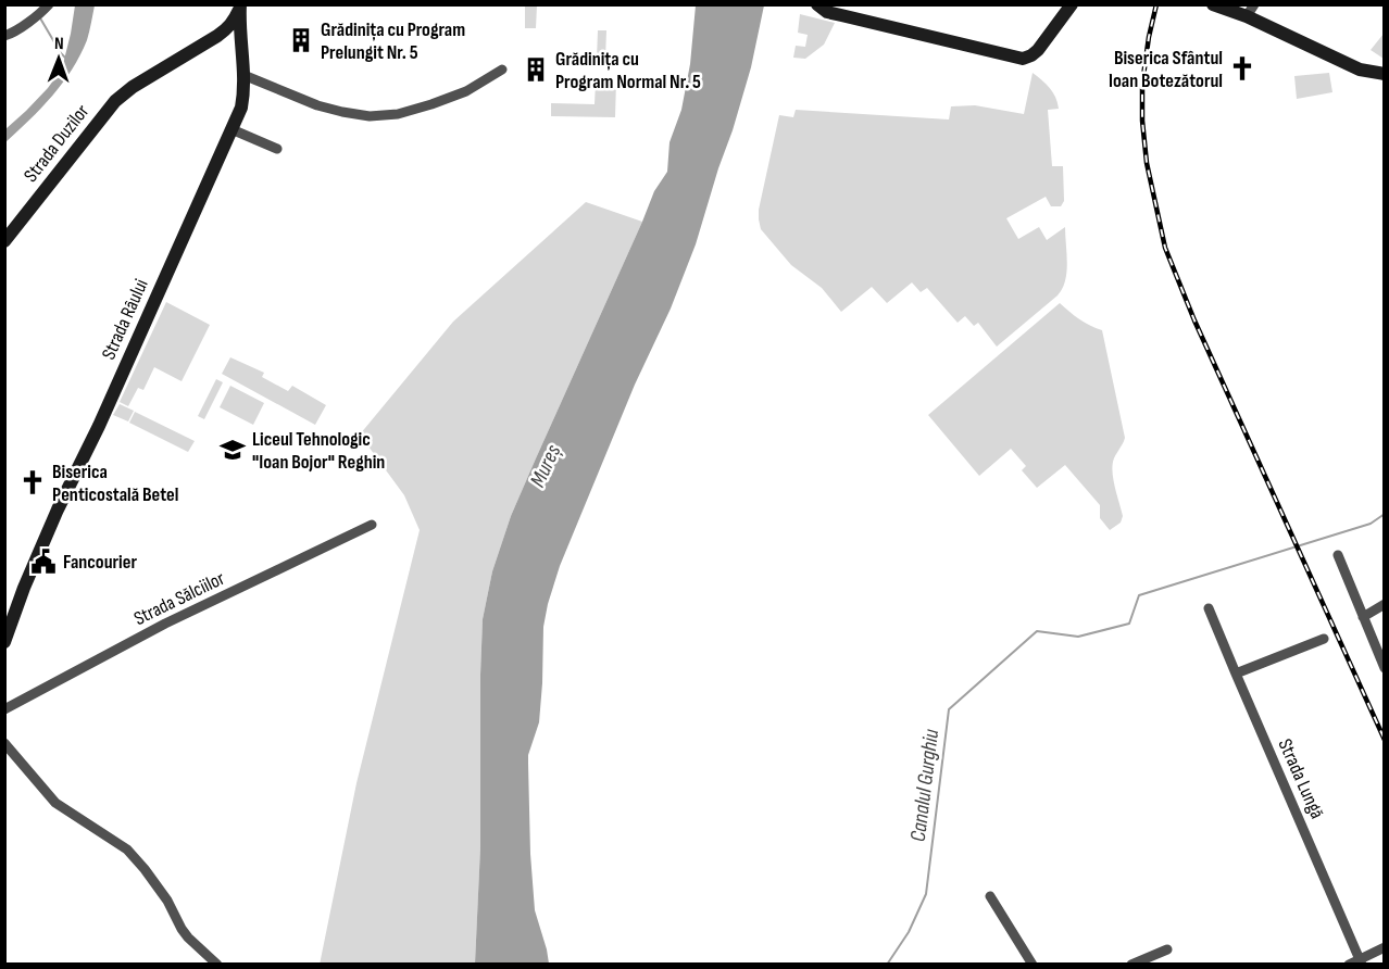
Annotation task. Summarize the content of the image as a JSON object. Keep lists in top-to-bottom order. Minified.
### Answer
{"streets":{"main road":["Strada Duzilor","Strada Râului"],"street":["Strada Sălciilor","Strada Lungă"]},"crossings":[["Strada Duzilor","Strada Râului"]],"water":["Mureș","Canalul Gurghiu"],"places":{"building":["Grădinița cu Program Prelungit Nr. 5","Grădinița cu Program Normal Nr. 5"],"church":["Biserica Sfântul Ioan Botezătorul","Biserica Penticostală Betel"],"school or university":["Liceul Tehnologic \"Ioan Bojor\" Reghin"],"public building":["Fancourier"]},"north":"top"}
